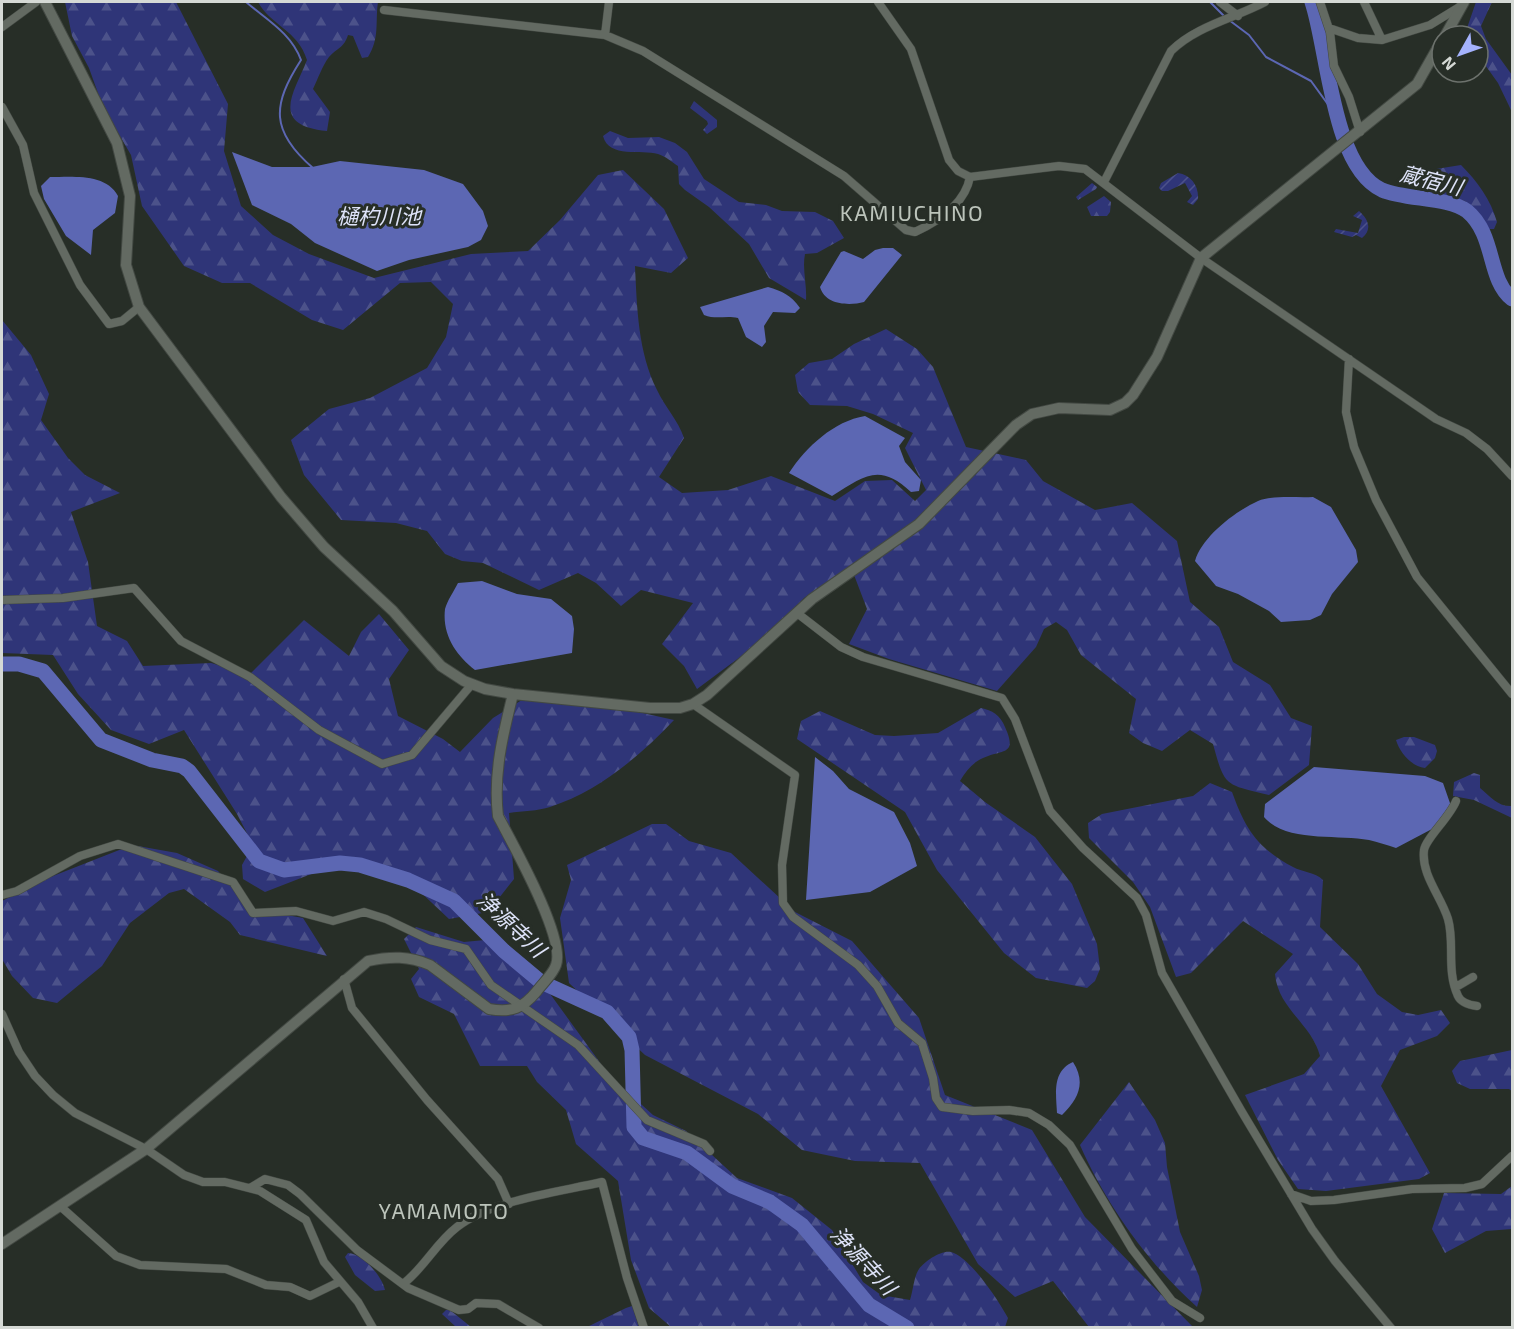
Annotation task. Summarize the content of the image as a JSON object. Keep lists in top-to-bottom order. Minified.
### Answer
{"districts":["KAMIUCHINO","YAMAMOTO"],"water":["蔵宿川","樋杓川池","浄源寺川"],"north":"bottom left"}
